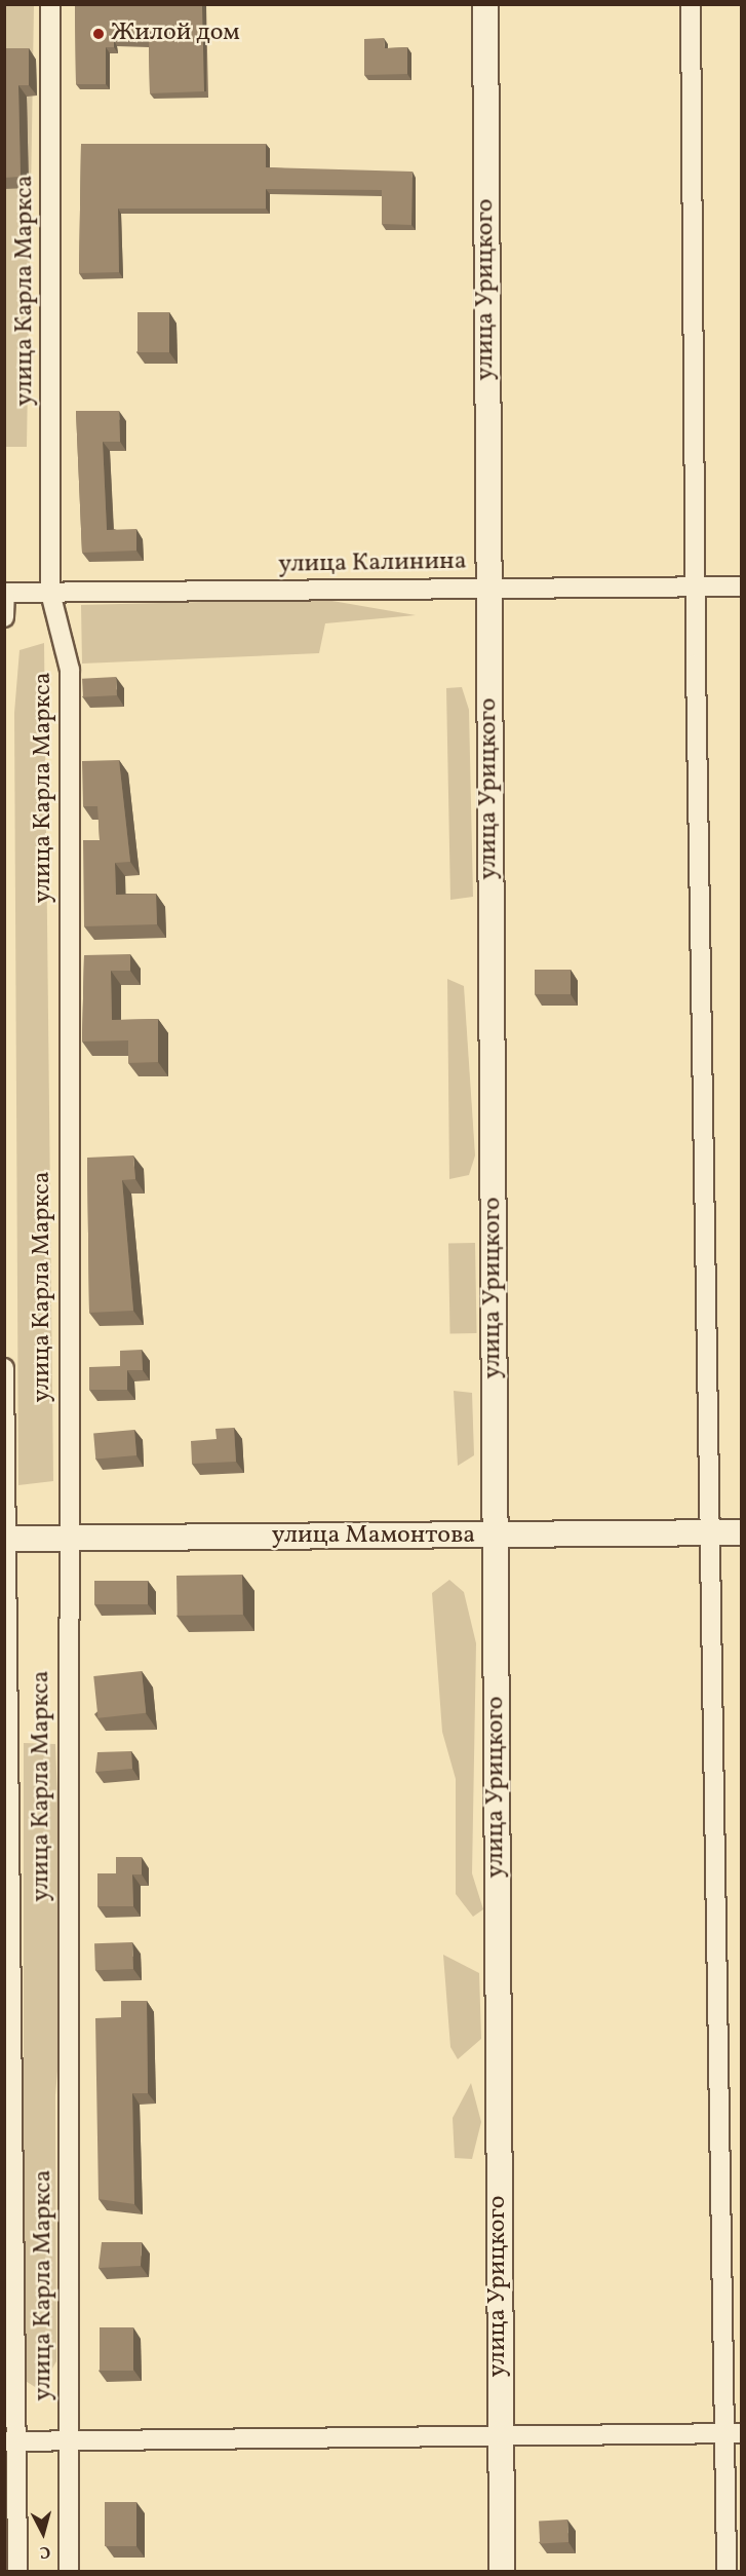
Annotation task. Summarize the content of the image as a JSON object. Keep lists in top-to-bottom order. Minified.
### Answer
{"streets":{"street":["улица Урицкого","улица Карла Маркса","улица Калинина","улица Мамонтова"]},"crossings":[["улица Урицкого","улица Калинина"],["улица Урицкого","улица Мамонтова"],["улица Карла Маркса","улица Калинина"],["улица Карла Маркса","улица Мамонтова"]],"places":["Жилой дом"],"north":"bottom"}
